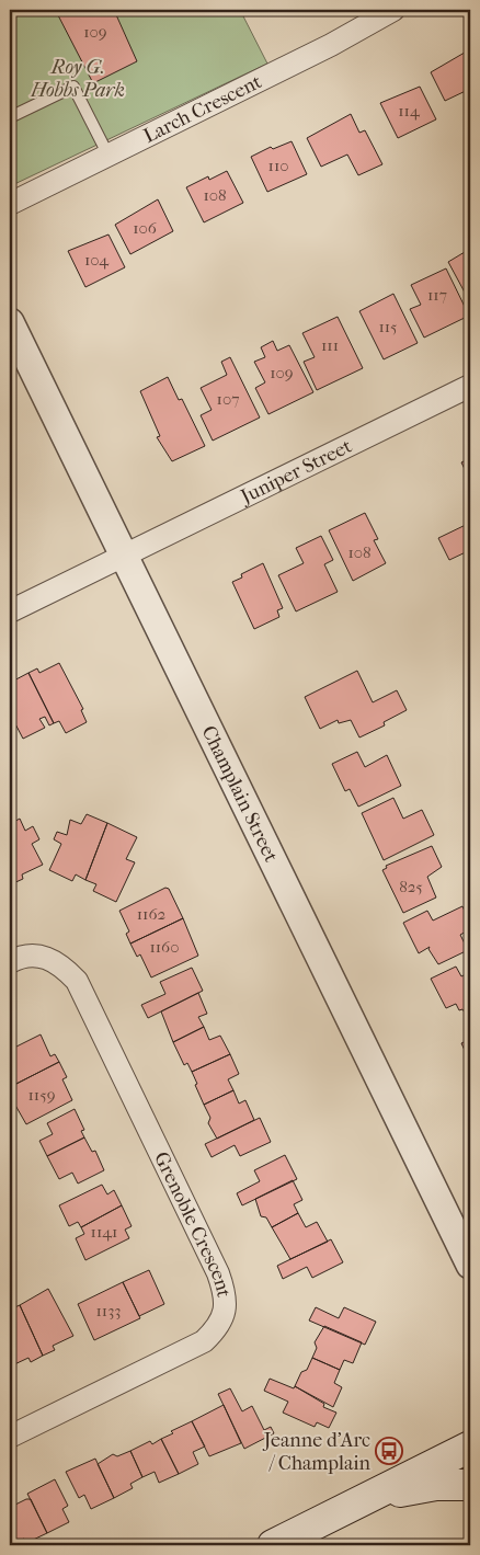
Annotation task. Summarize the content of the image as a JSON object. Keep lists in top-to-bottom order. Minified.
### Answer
{"streets":{"street":["Larch Crescent","Juniper Street","Champlain Street","Grenoble Crescent"]},"crossings":[["Juniper Street","Champlain Street"]],"parks":["Roy G. Hobbs Park"],"places":{"bus stop":["Jeanne d'Arc / Champlain"]},"house_numbers":["109","114","110","108","106","104","117","115","111","109","107","108","825","1162","1160","1159","1141","1133"]}
